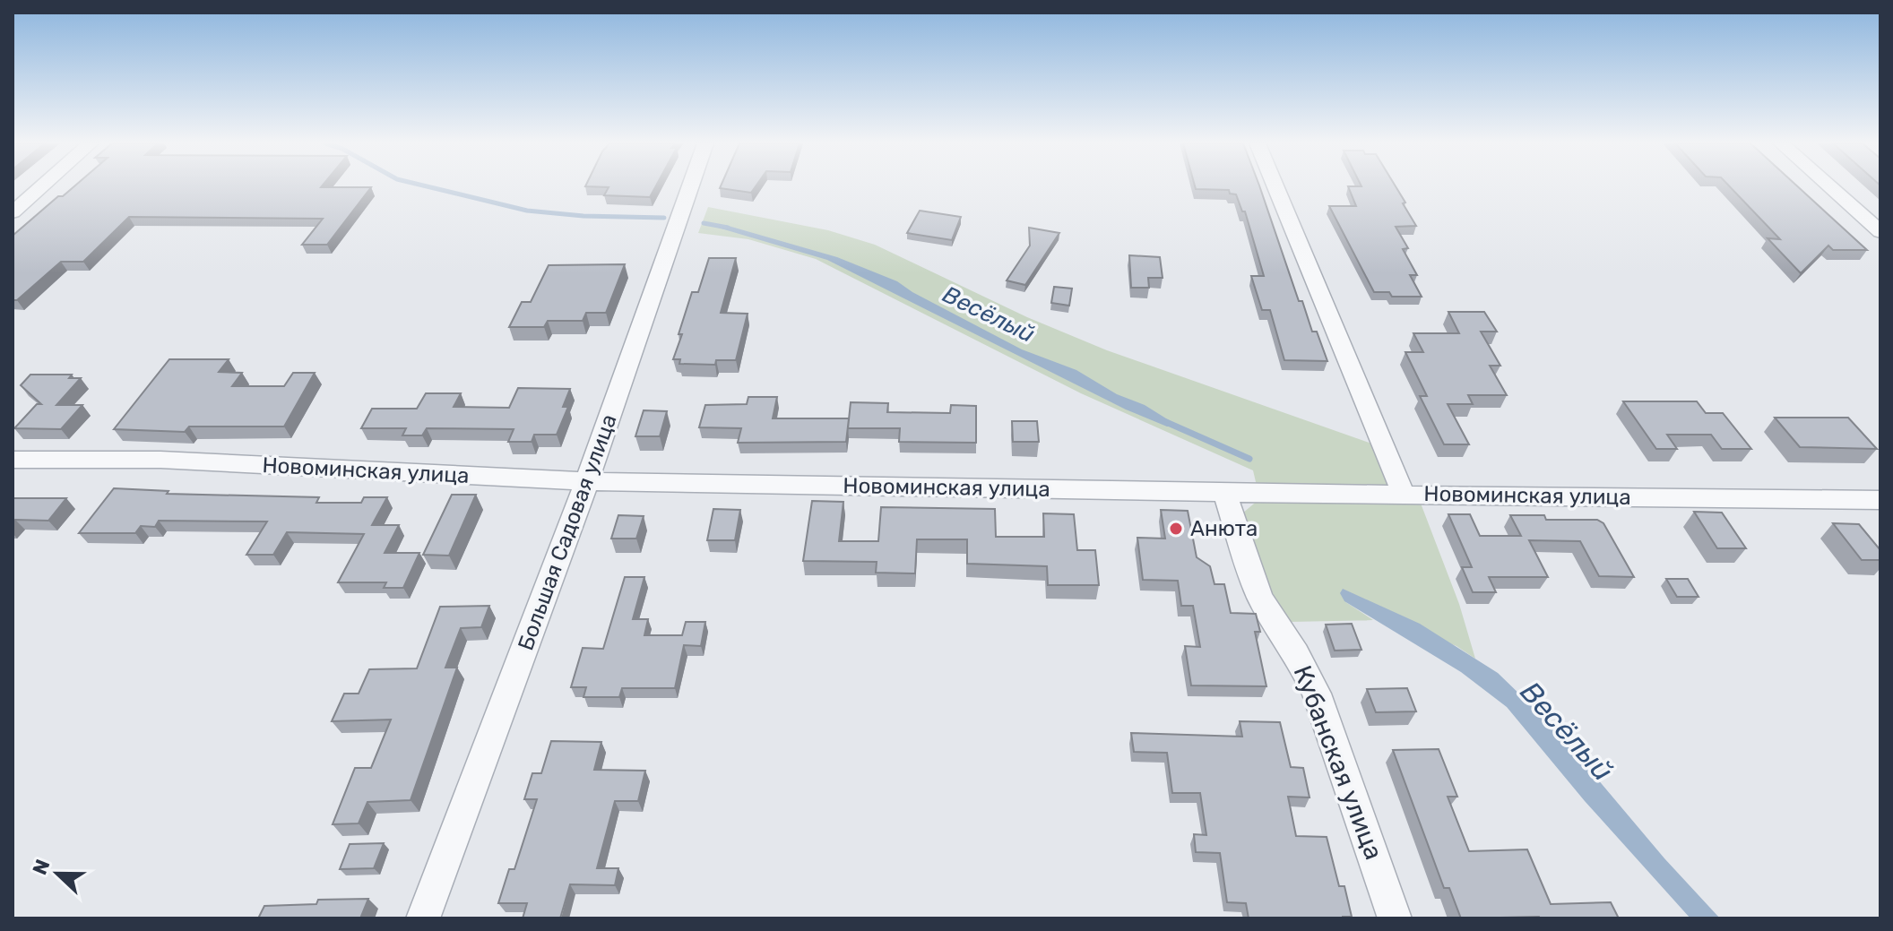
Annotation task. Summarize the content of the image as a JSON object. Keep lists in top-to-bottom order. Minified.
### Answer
{"streets":{"street":["Новоминская улица","Большая Садовая улица","Кубанская улица"]},"crossings":[["Новоминская улица","Большая Садовая улица"],["Новоминская улица","Кубанская улица"]],"water":["Весёлый"],"places":["Анюта"],"north":"left"}
